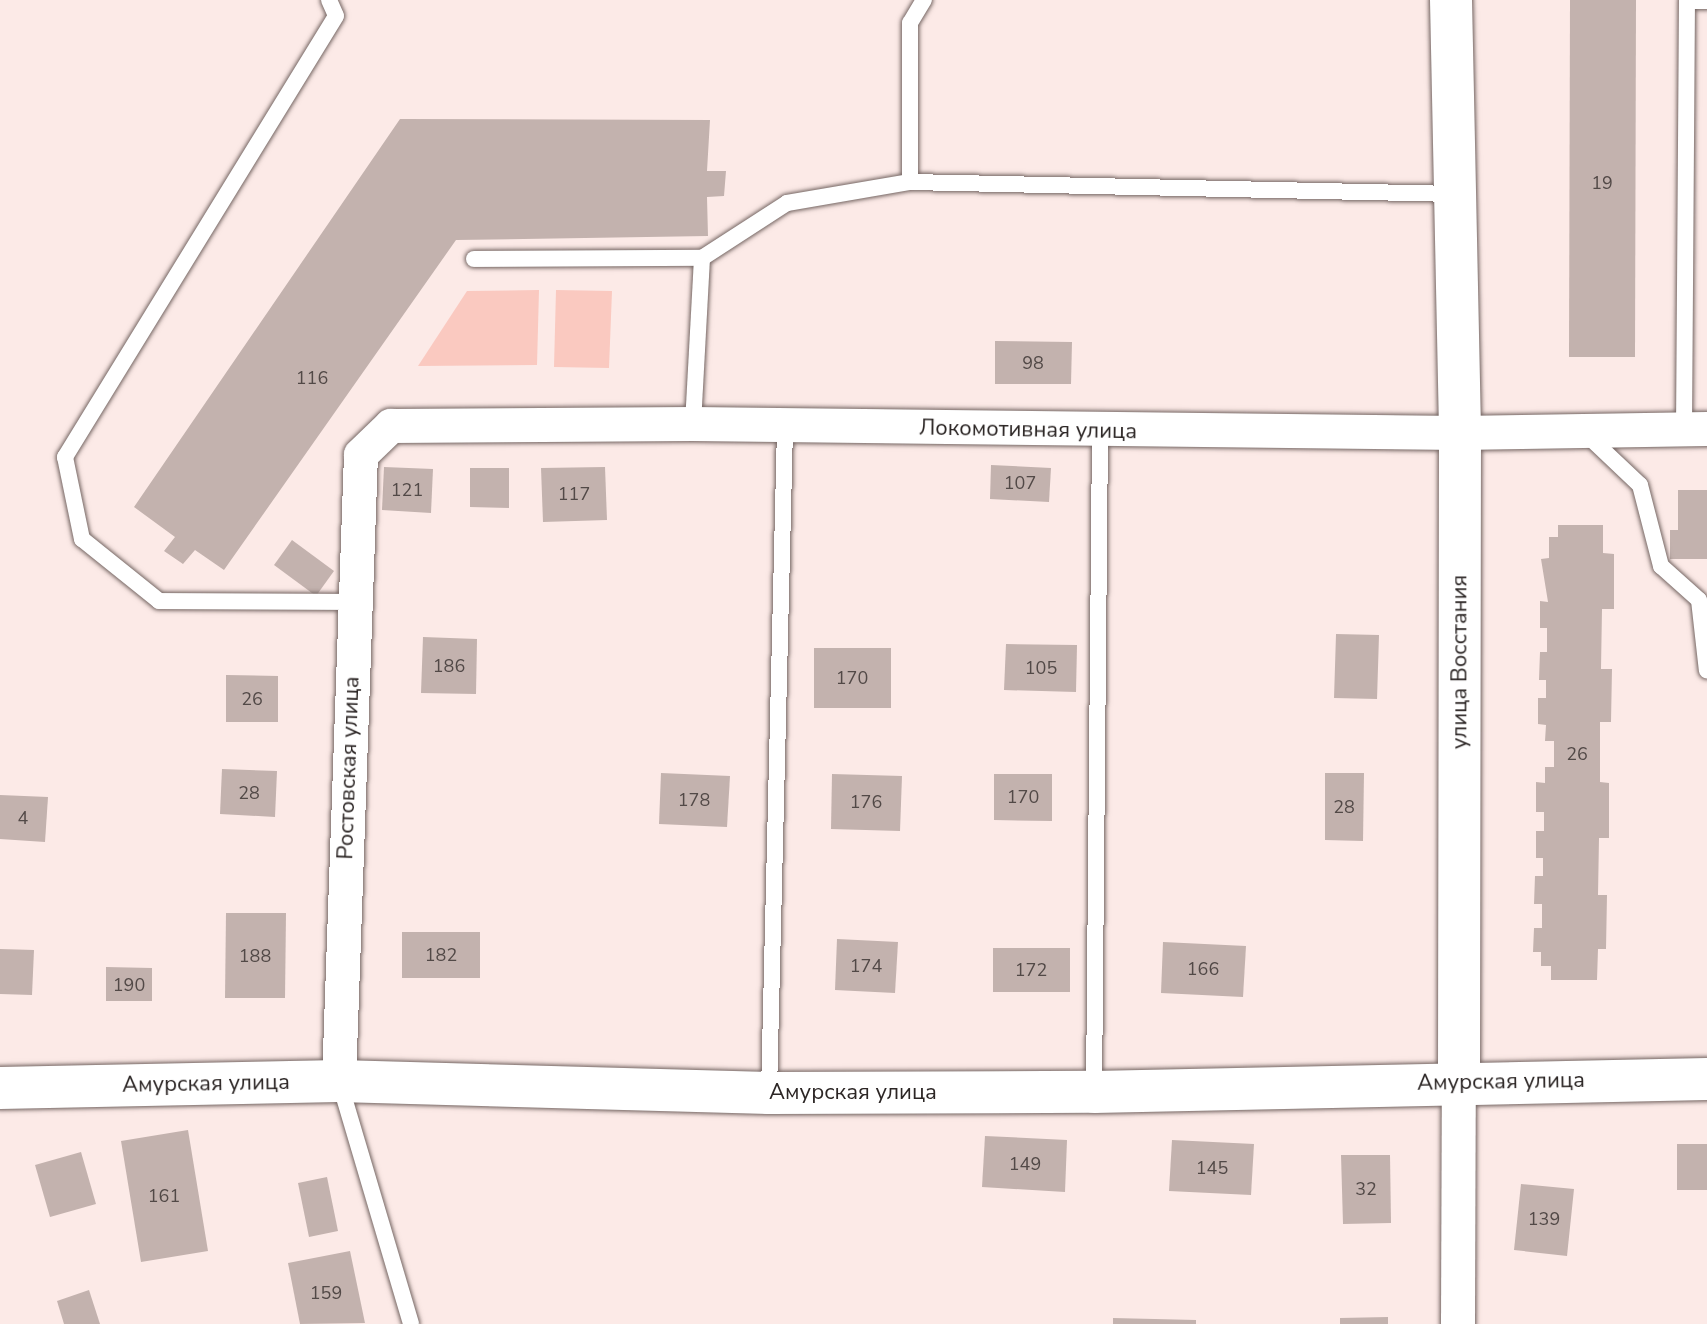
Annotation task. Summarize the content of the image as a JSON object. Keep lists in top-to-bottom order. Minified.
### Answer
{"streets":{"street":["Локомотивная улица","улица Восстания","Ростовская улица","Амурская улица"]},"crossings":[["Локомотивная улица","улица Восстания"],["Локомотивная улица","Ростовская улица"],["улица Восстания","Амурская улица"],["Ростовская улица","Амурская улица"]],"house_numbers":["19","98","116","107","121","117","186","105","170","26","26","28","170","178","176","28","4","182","188","174","166","172","190","149","145","32","161","139","159"]}
